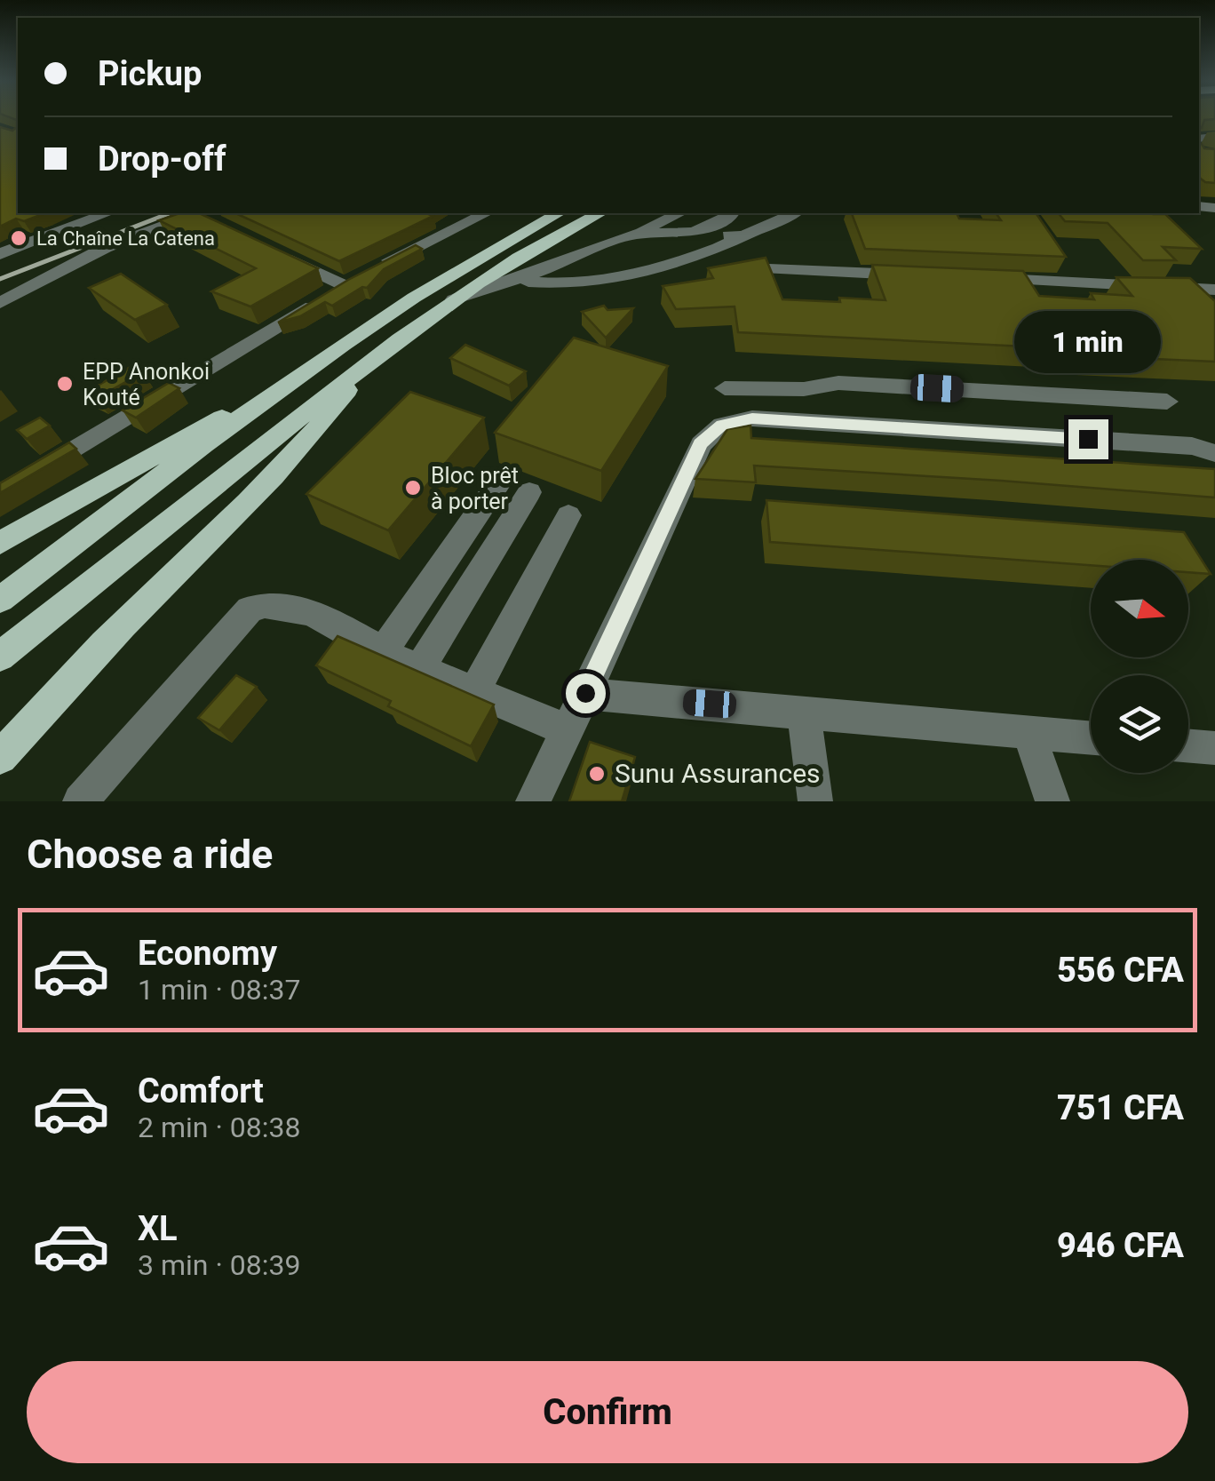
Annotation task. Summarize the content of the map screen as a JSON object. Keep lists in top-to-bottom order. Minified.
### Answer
{"places":["La Chaîne La Catena","EPP Anonkoi Kouté","Bloc prêt à porter","Sunu Assurances"],"north":"right","page":{"banner":["Pickup","Drop-off"],"bubble":"1 min","heading":"Choose a ride","list":[{"name":"Economy","note":"1 min · 08:37","value":"556 CFA"},{"name":"Comfort","note":"2 min · 08:38","value":"751 CFA"},{"name":"XL","note":"3 min · 08:39","value":"946 CFA"}],"buttons":"Confirm"}}
